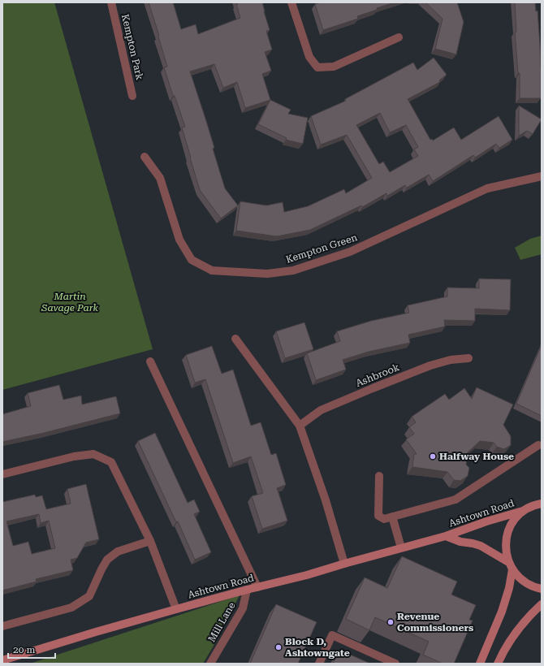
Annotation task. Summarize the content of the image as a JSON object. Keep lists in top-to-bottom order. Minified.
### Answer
{"streets":{"street":["Kempton Park","Kempton Green","Ashbrook","Ashtown Road","Mill Lane"]},"crossings":[["Ashtown Road","Mill Lane"]],"parks":["Martin Savage Park"],"places":["Halfway House","Revenue Commissioners","Block D, Ashtowngate"],"scale_bar":"20 m"}
